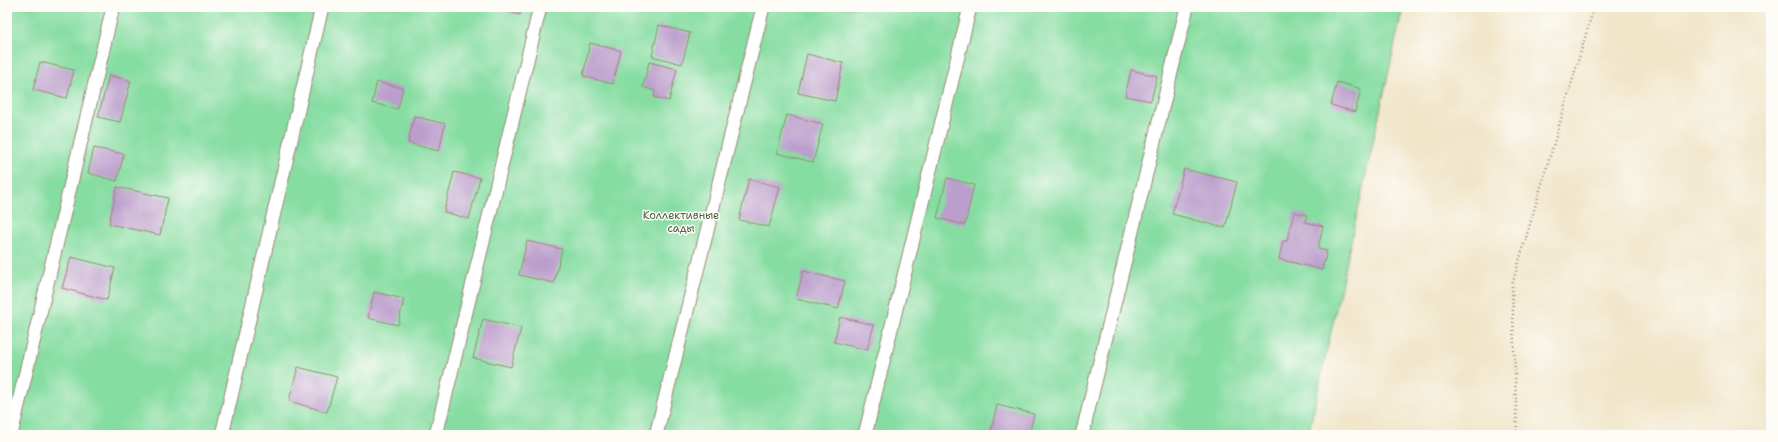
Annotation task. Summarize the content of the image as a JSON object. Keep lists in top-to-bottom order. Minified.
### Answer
{"parks":["Коллективные сады"]}
